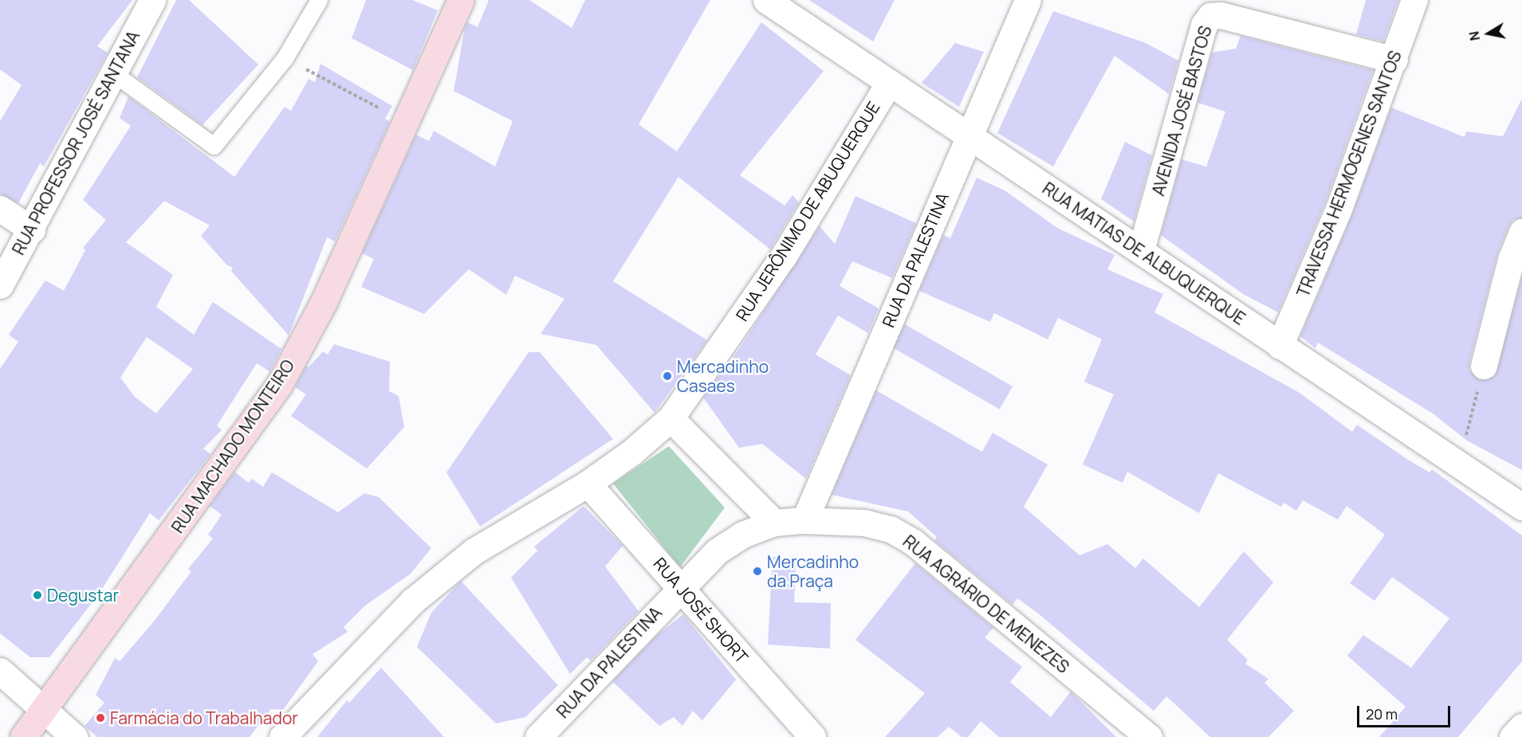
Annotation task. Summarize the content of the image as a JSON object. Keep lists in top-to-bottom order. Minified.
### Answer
{"streets":{"street":["AVENIDA JOSÉ BASTOS","RUA PROFESSOR JOSÉ SANTANA","TRAVESSA HERMOGENES SANTOS","RUA JERÔNIMO DE ABUQUERQUE","RUA MATIAS DE ALBUQUERQUE","RUA DA PALESTINA","RUA MACHADO MONTEIRO","RUA AGRÁRIO DE MENEZES","RUA JOSÉ SHORT"]},"crossings":[["AVENIDA JOSÉ BASTOS","TRAVESSA HERMOGENES SANTOS"],["AVENIDA JOSÉ BASTOS","RUA MATIAS DE ALBUQUERQUE"],["TRAVESSA HERMOGENES SANTOS","RUA MATIAS DE ALBUQUERQUE"],["RUA JERÔNIMO DE ABUQUERQUE","RUA MATIAS DE ALBUQUERQUE"],["RUA JERÔNIMO DE ABUQUERQUE","RUA JOSÉ SHORT"],["RUA MATIAS DE ALBUQUERQUE","RUA DA PALESTINA"],["RUA DA PALESTINA","RUA AGRÁRIO DE MENEZES"],["RUA DA PALESTINA","RUA JOSÉ SHORT"],["RUA AGRÁRIO DE MENEZES","RUA JOSÉ SHORT"]],"places":["Mercadinho Casaes","Mercadinho da Praça","Degustar","Farmácia do Trabalhador"],"scale_bar":"20 m","north":"left"}
